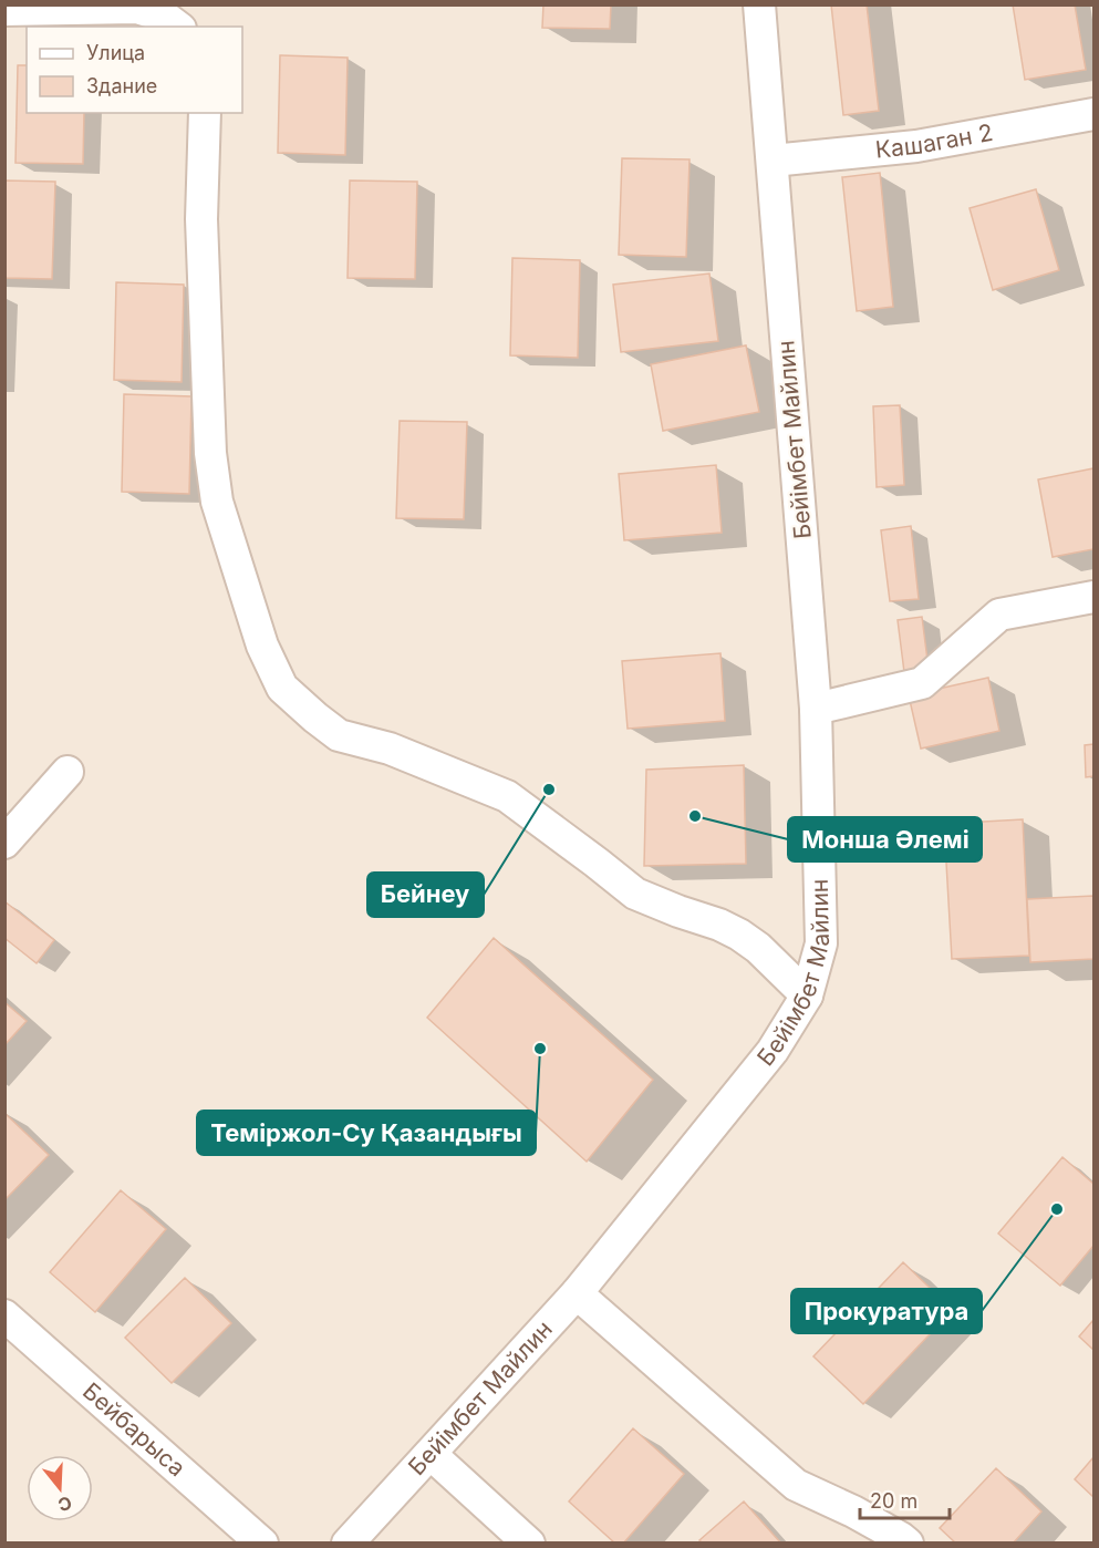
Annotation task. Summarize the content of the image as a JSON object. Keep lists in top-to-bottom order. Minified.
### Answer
{"streets":{"street":["Кашаган 2","Бейімбет Майлин","Бейбарыса"]},"crossings":[["Кашаган 2","Бейімбет Майлин"]],"places":["Бейнеу","Монша Әлемі","Теміржол-Су Қазандығы","Прокуратура"],"legend":["Улица","Здание"],"scale_bar":"20 m","north":"bottom"}
